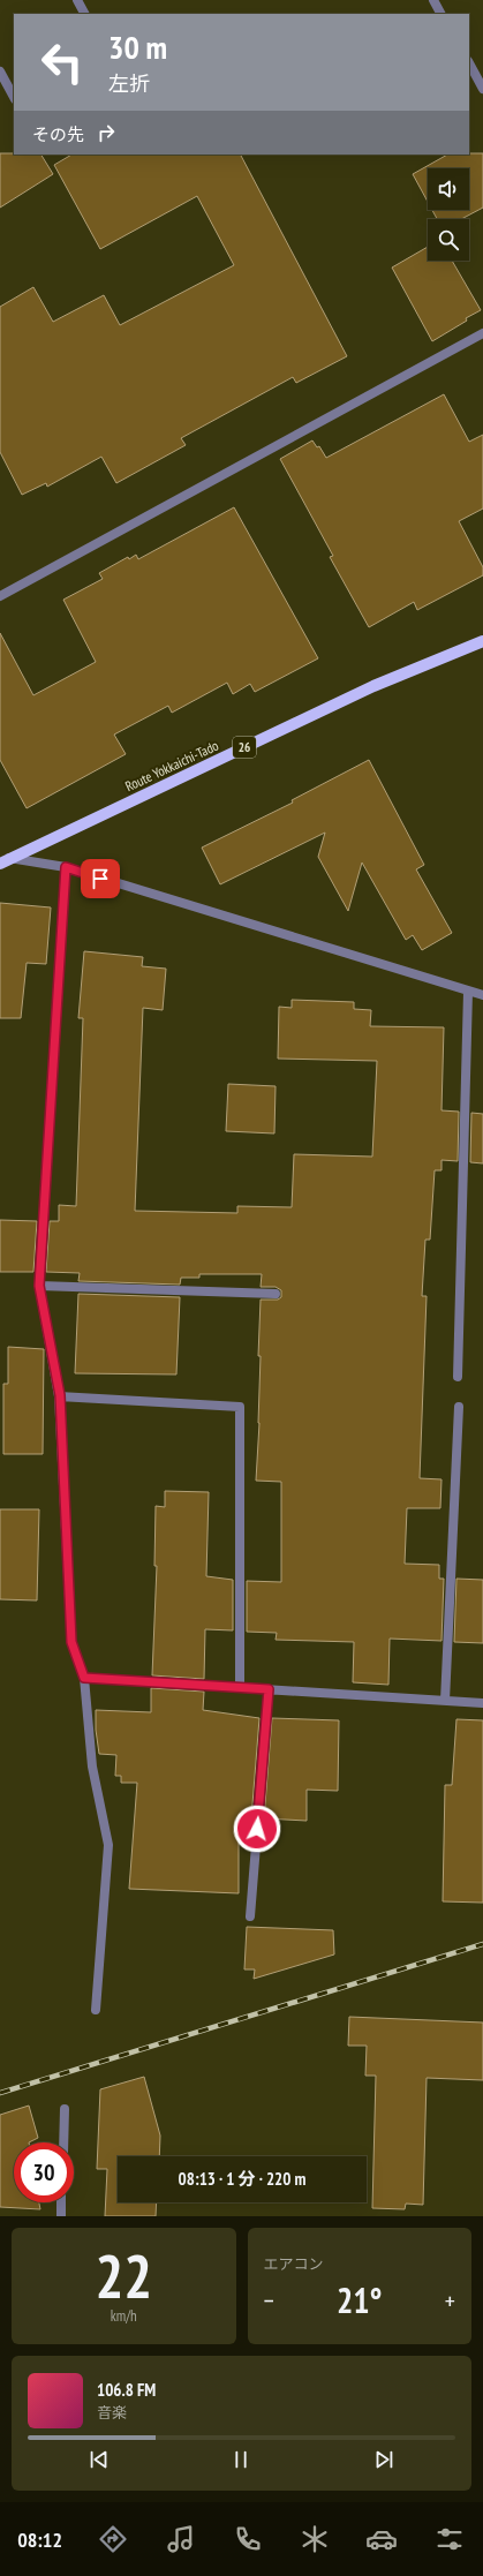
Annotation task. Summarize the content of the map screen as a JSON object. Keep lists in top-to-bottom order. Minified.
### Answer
{"streets":{"main road":["26","Route Yokkaichi-Tado"]},"page":{"turn":["30 m","左折"],"then":"その先","limit":"30","trip":"08:13 · 1 分 · 220 m","tile":[["22","km/h"],"エアコン"],"heat":["−","21°","+"],"song":["106.8 FM","音楽"],"tabs":"08:12"}}
